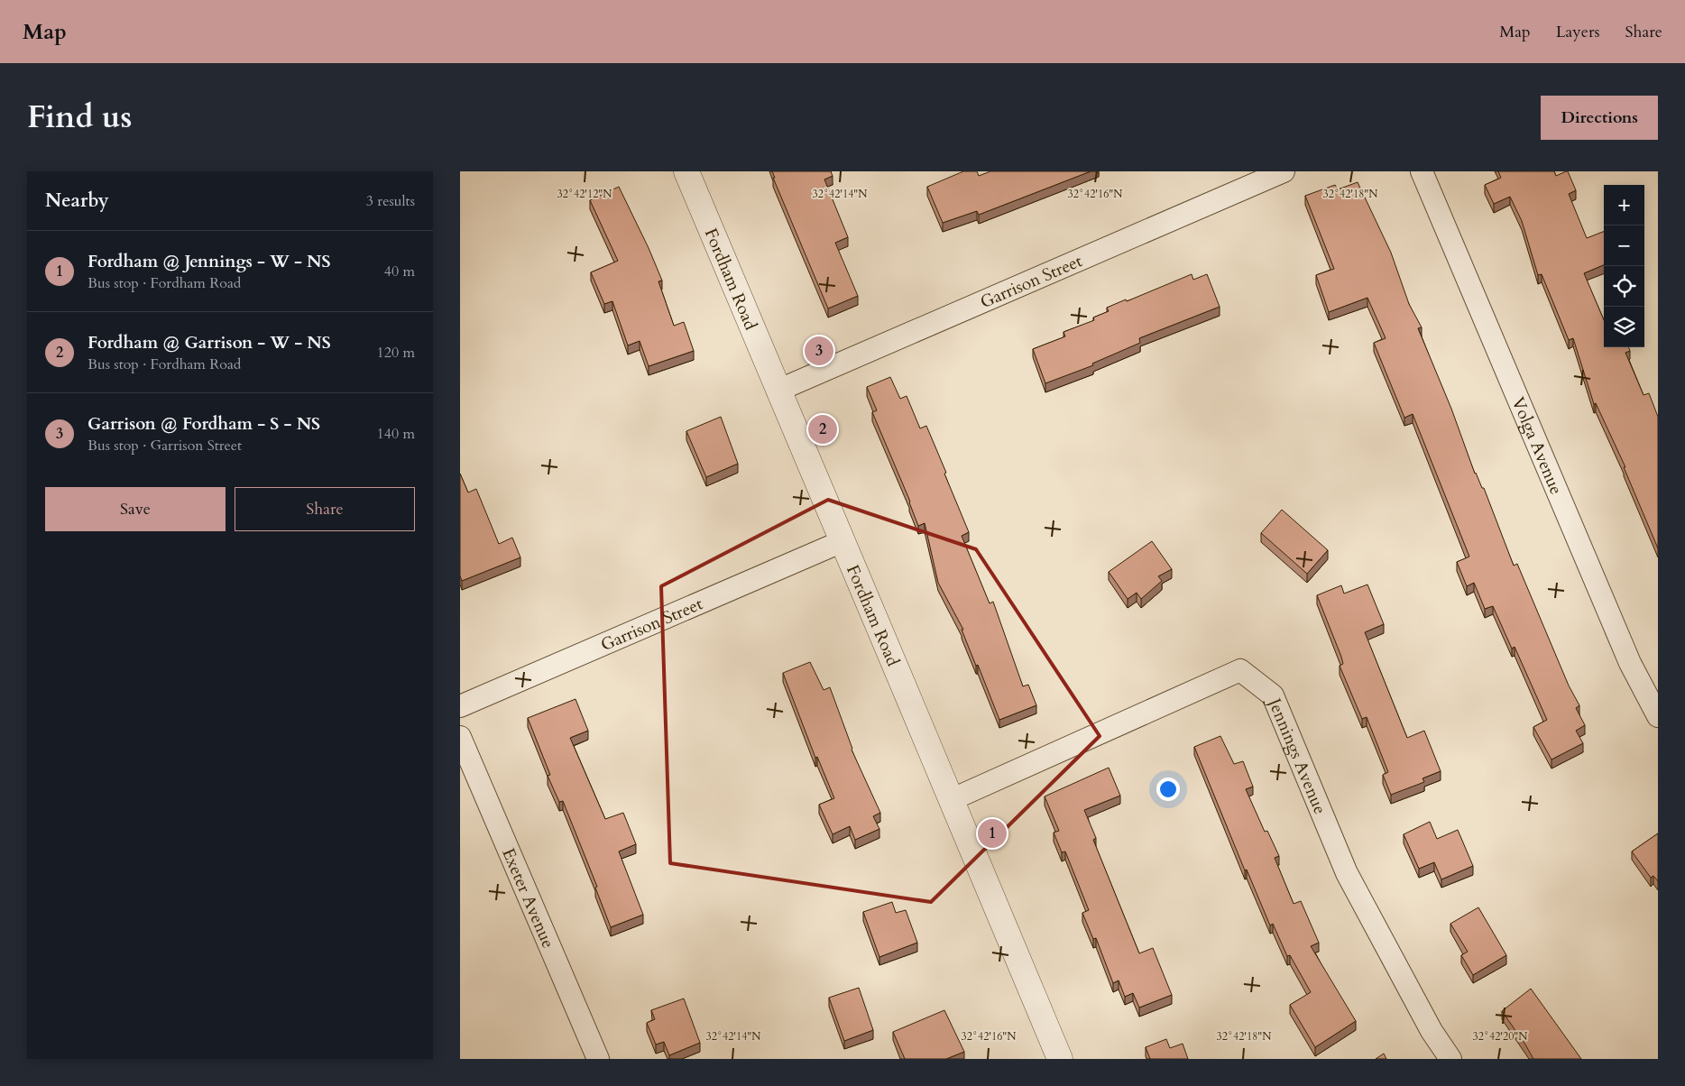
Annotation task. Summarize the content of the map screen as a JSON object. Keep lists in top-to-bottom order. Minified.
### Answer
{"streets":{"street":["Fordham Road","Garrison Street","Volga Avenue","Jennings Avenue","Exeter Avenue"]},"crossings":[["Fordham Road","Garrison Street"],["Fordham Road","Jennings Avenue"]],"page":{"header":"Map","nav":["Map","Layers","Share"],"title":"Find us","buttons":["Directions",["Save","Share"]],"heading":["Nearby","3 results"],"map_buttons":["+","−"],"list":[{"mark":"1","name":"Fordham @ Jennings - W - NS","note":"Bus stop · Fordham Road","value":"40 m"},{"mark":"2","name":"Fordham @ Garrison - W - NS","note":"Bus stop · Fordham Road","value":"120 m"},{"mark":"3","name":"Garrison @ Fordham - S - NS","note":"Bus stop · Garrison Street","value":"140 m"}],"pins":["3","2","1"]},"coordinates":["32°42'12\"N","32°42'14\"N","32°42'16\"N","32°42'18\"N","32°42'20\"N"]}
